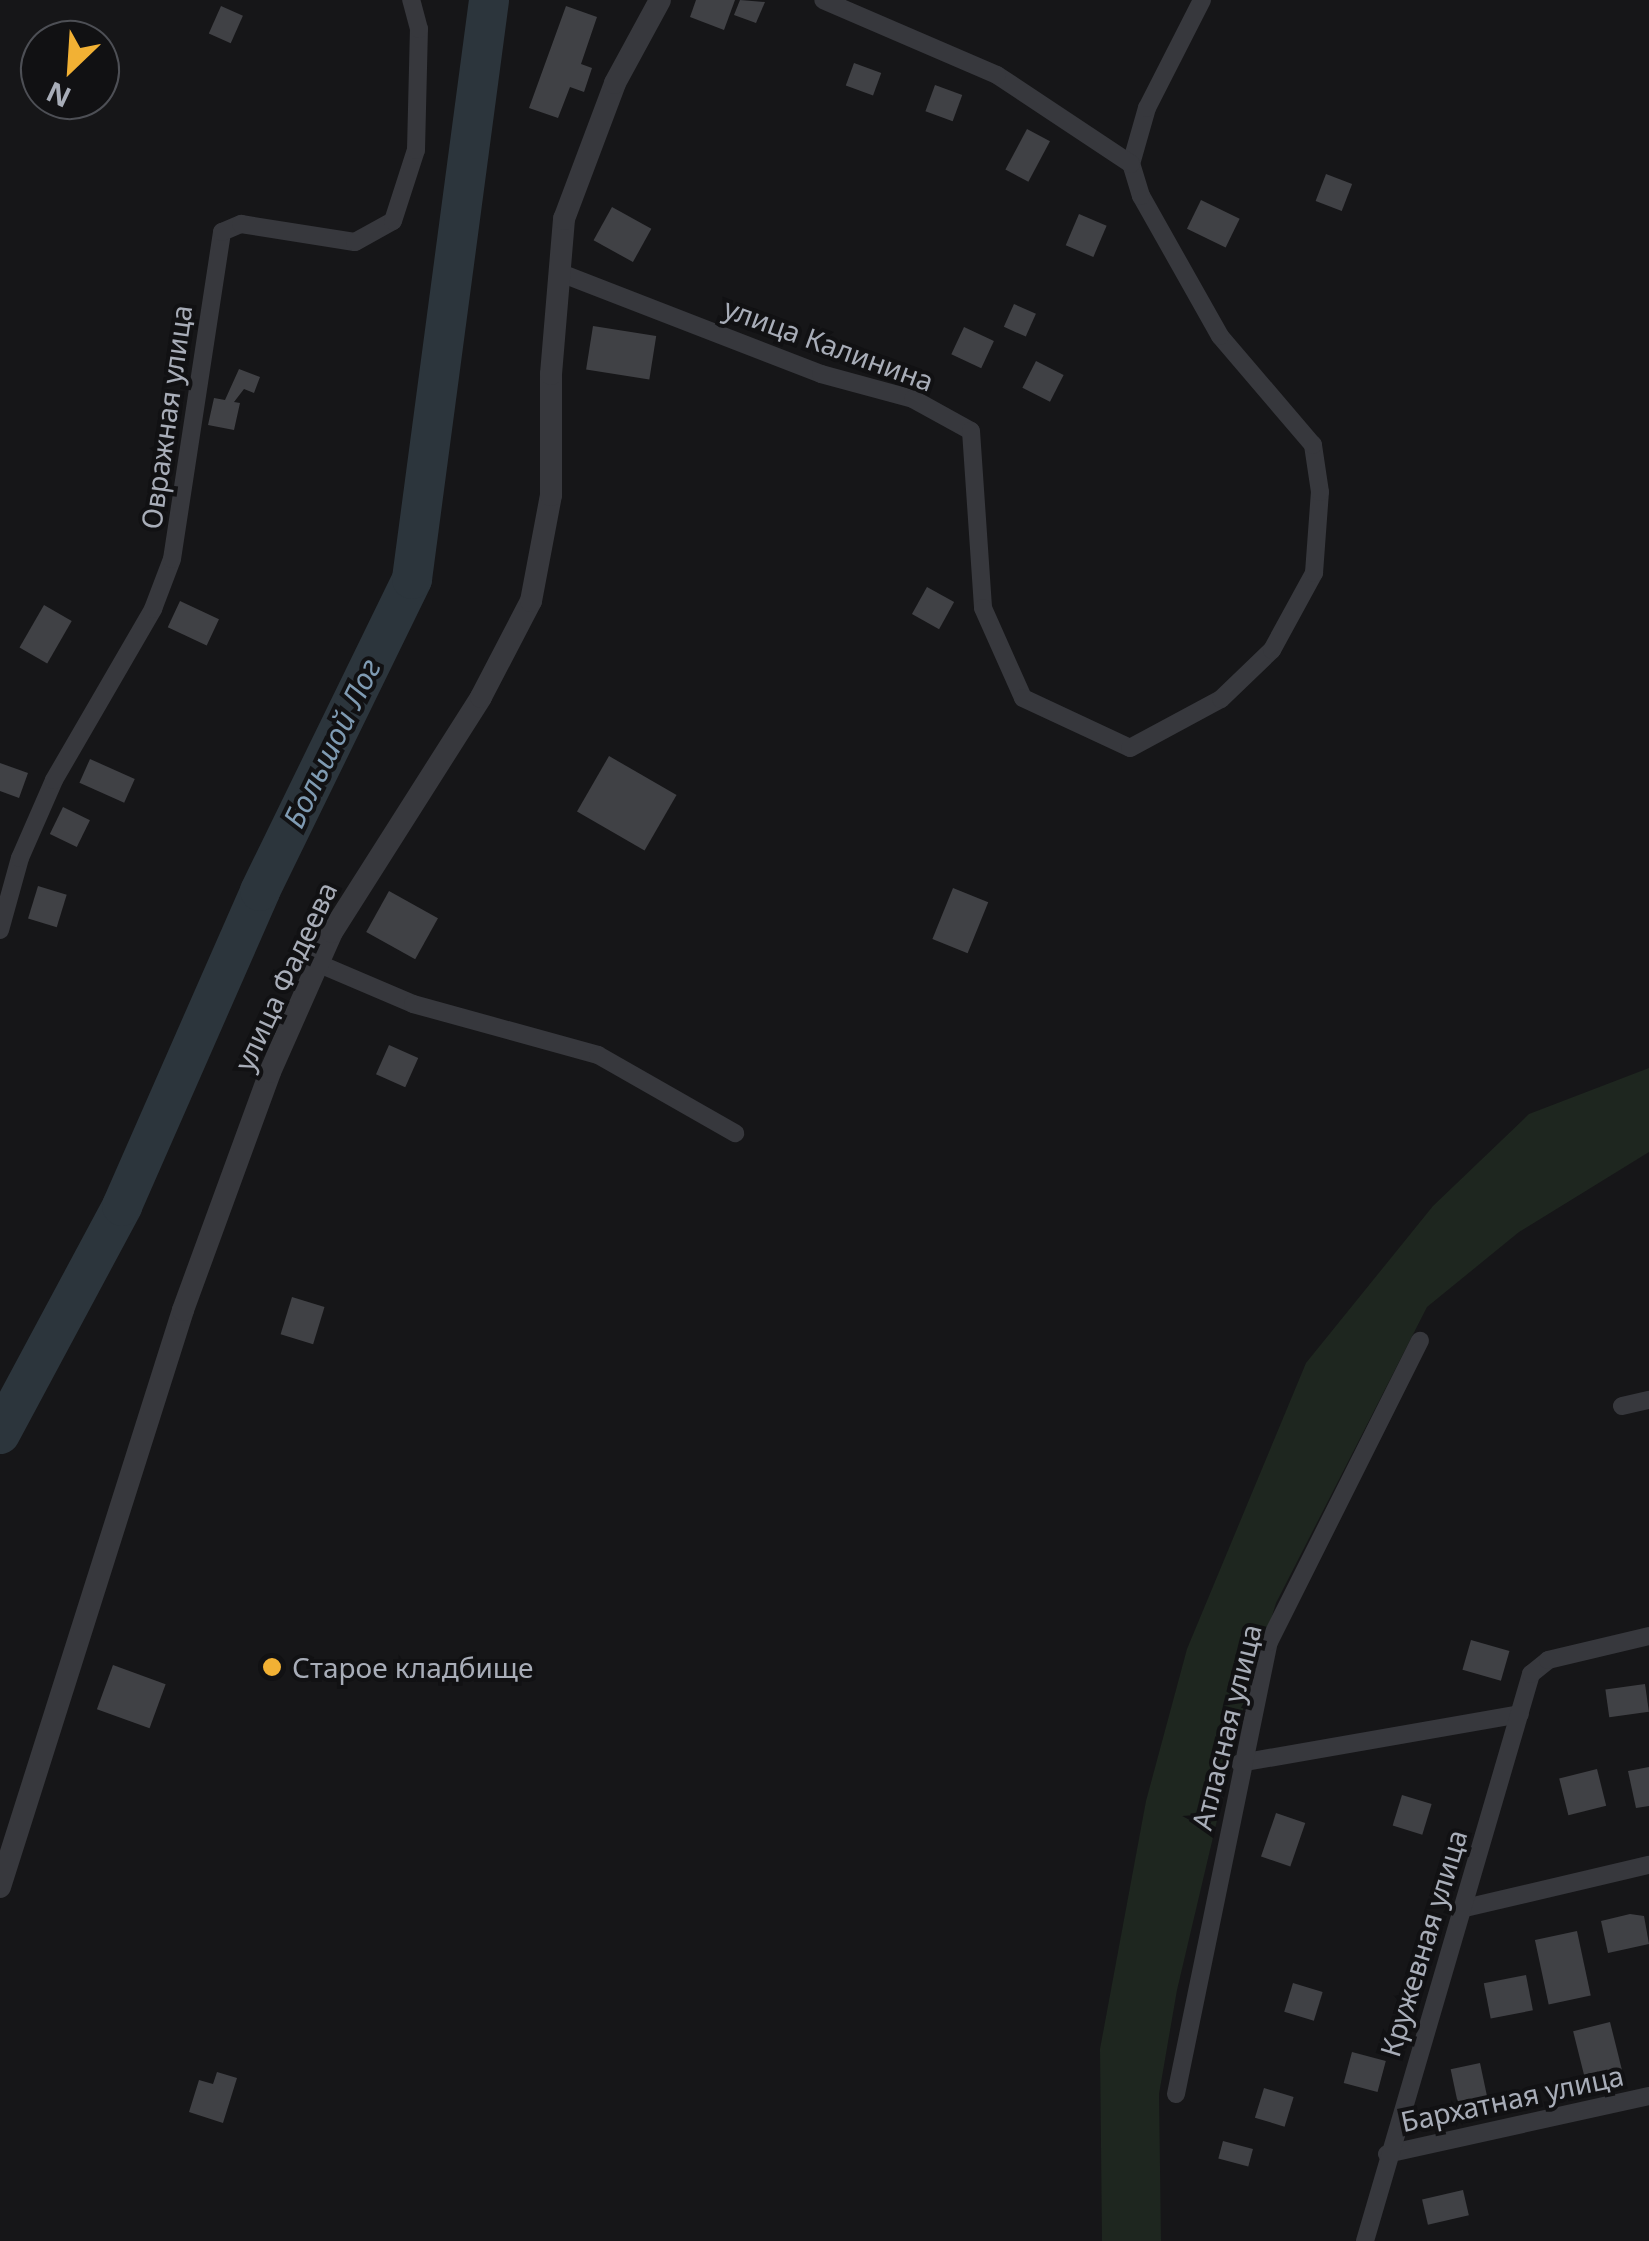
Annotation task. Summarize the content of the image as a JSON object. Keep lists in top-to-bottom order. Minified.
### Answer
{"streets":{"street":["улица Калинина","Овражная улица","улица Фадеева","Атласная улица","Кружевная улица","Бархатная улица"]},"crossings":[["улица Калинина","улица Фадеева"],["Кружевная улица","Бархатная улица"]],"water":["Большой Лог"],"places":["Старое кладбище"],"north":"bottom left"}
